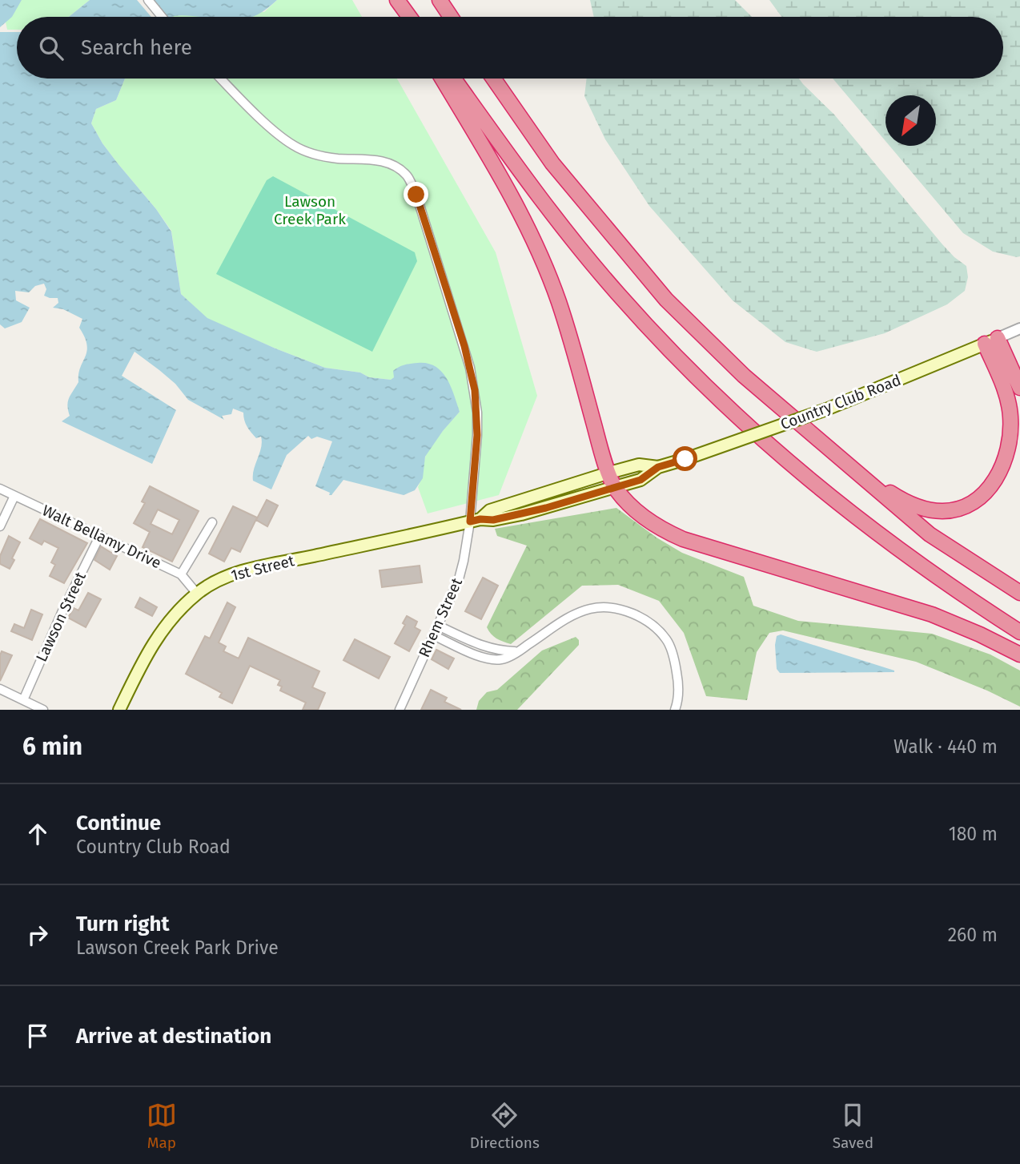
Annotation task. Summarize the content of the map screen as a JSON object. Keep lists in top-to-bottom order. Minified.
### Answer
{"streets":{"main road":["Country Club Road","1st Street"],"street":["Walt Bellamy Drive","Lawson Street","Rhem Street"]},"crossings":[["Country Club Road","1st Street"],["Country Club Road","Rhem Street"],["Walt Bellamy Drive","1st Street"],["Walt Bellamy Drive","Lawson Street"],["1st Street","Rhem Street"]],"parks":["Lawson Creek Park"],"north":"bottom left","page":{"search":"Search here","heading":["6 min","Walk · 440 m"],"list":[["Continue","Country Club Road","180 m"],["Turn right","Lawson Creek Park Drive","260 m"],"Arrive at destination"],"nav":["Map","Directions","Saved"]}}
